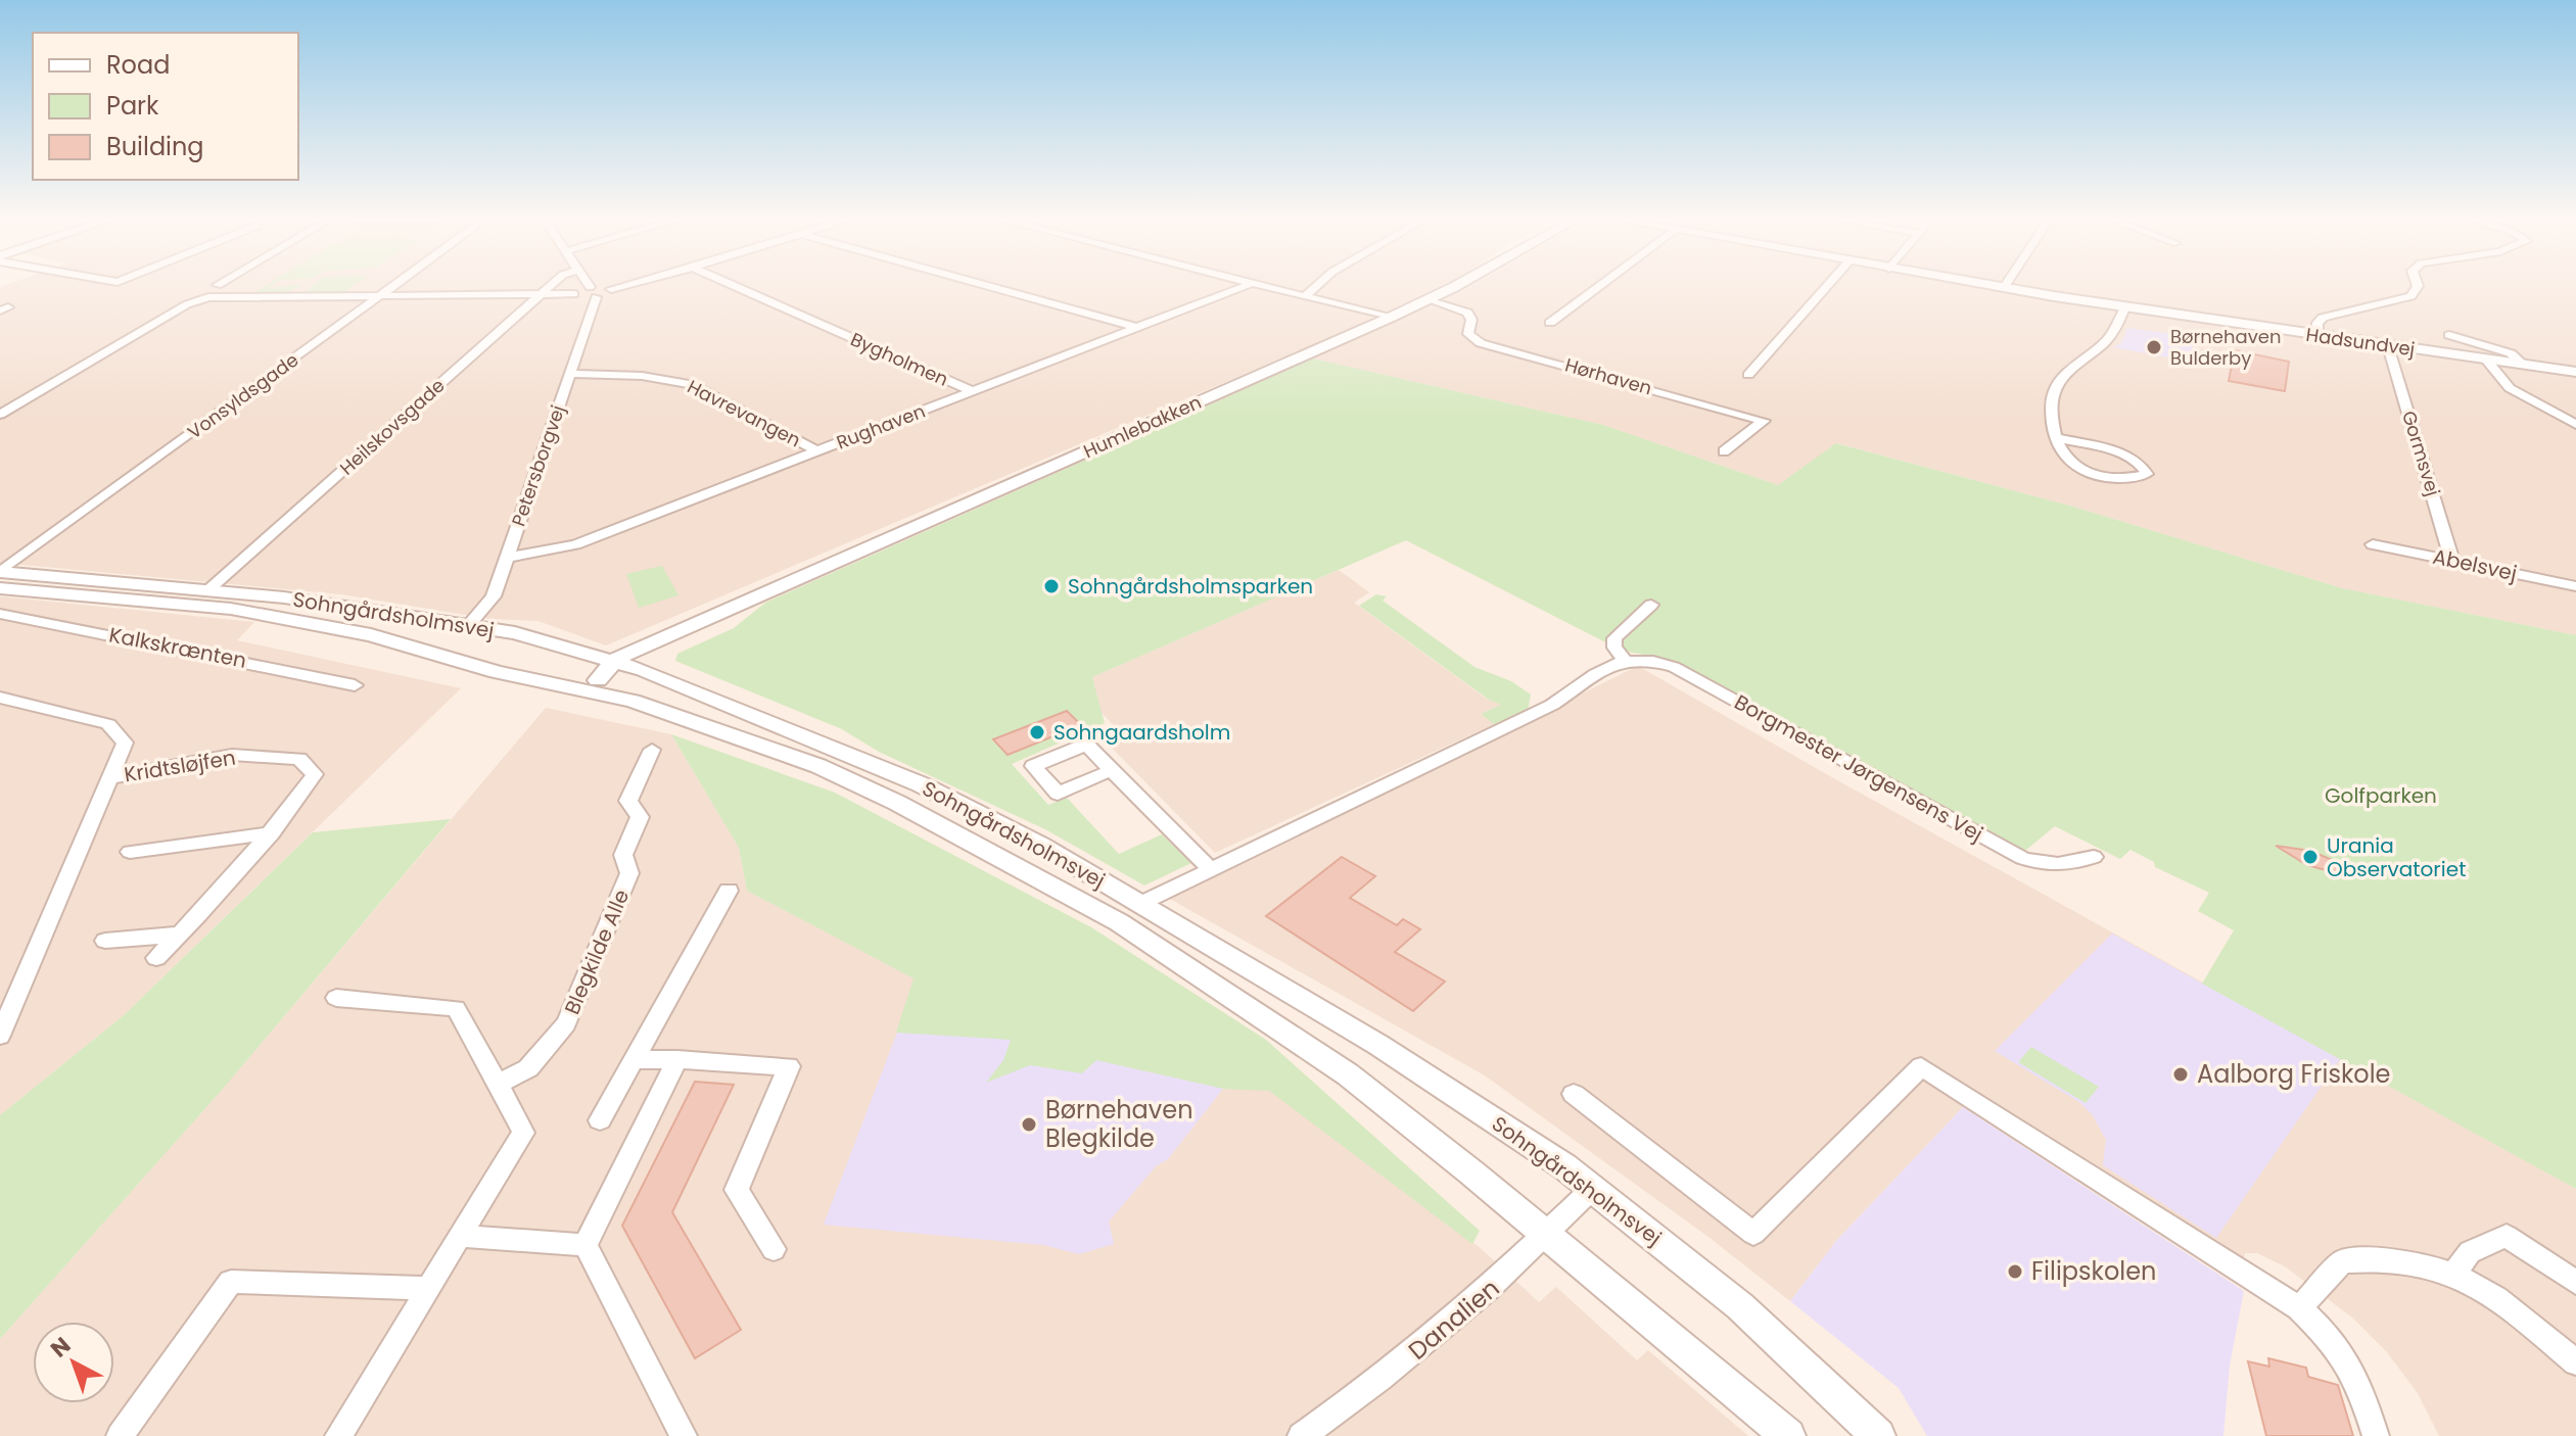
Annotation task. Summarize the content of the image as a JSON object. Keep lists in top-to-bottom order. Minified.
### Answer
{"streets":{"street":["Hadsundvej","Bygholmen","Hørhaven","Vonsyldsgade","Havrevangen","Heilskovsgade","Rughaven","Humlebakken","Gormsvej","Petersborgvej","Abelsvej","Sohngårdsholmsvej","Kalkskrænten","Kridtsløjfen","Borgmester Jørgensens Vej","Blegkilde Alle","Danalien"]},"crossings":[["Hadsundvej","Gormsvej"],["Bygholmen","Rughaven"],["Hørhaven","Humlebakken"],["Vonsyldsgade","Sohngårdsholmsvej"],["Havrevangen","Rughaven"],["Havrevangen","Petersborgvej"],["Heilskovsgade","Sohngårdsholmsvej"],["Rughaven","Petersborgvej"],["Humlebakken","Sohngårdsholmsvej"],["Gormsvej","Abelsvej"],["Petersborgvej","Sohngårdsholmsvej"],["Sohngårdsholmsvej","Danalien"]],"parks":["Golfparken"],"places":["Børnehaven Bulderby","Sohngårdsholmsparken","Sohngaardsholm","Urania Observatoriet","Aalborg Friskole","Børnehaven Blegkilde","Filipskolen"],"legend":["Road","Park","Building"],"north":"top left"}
